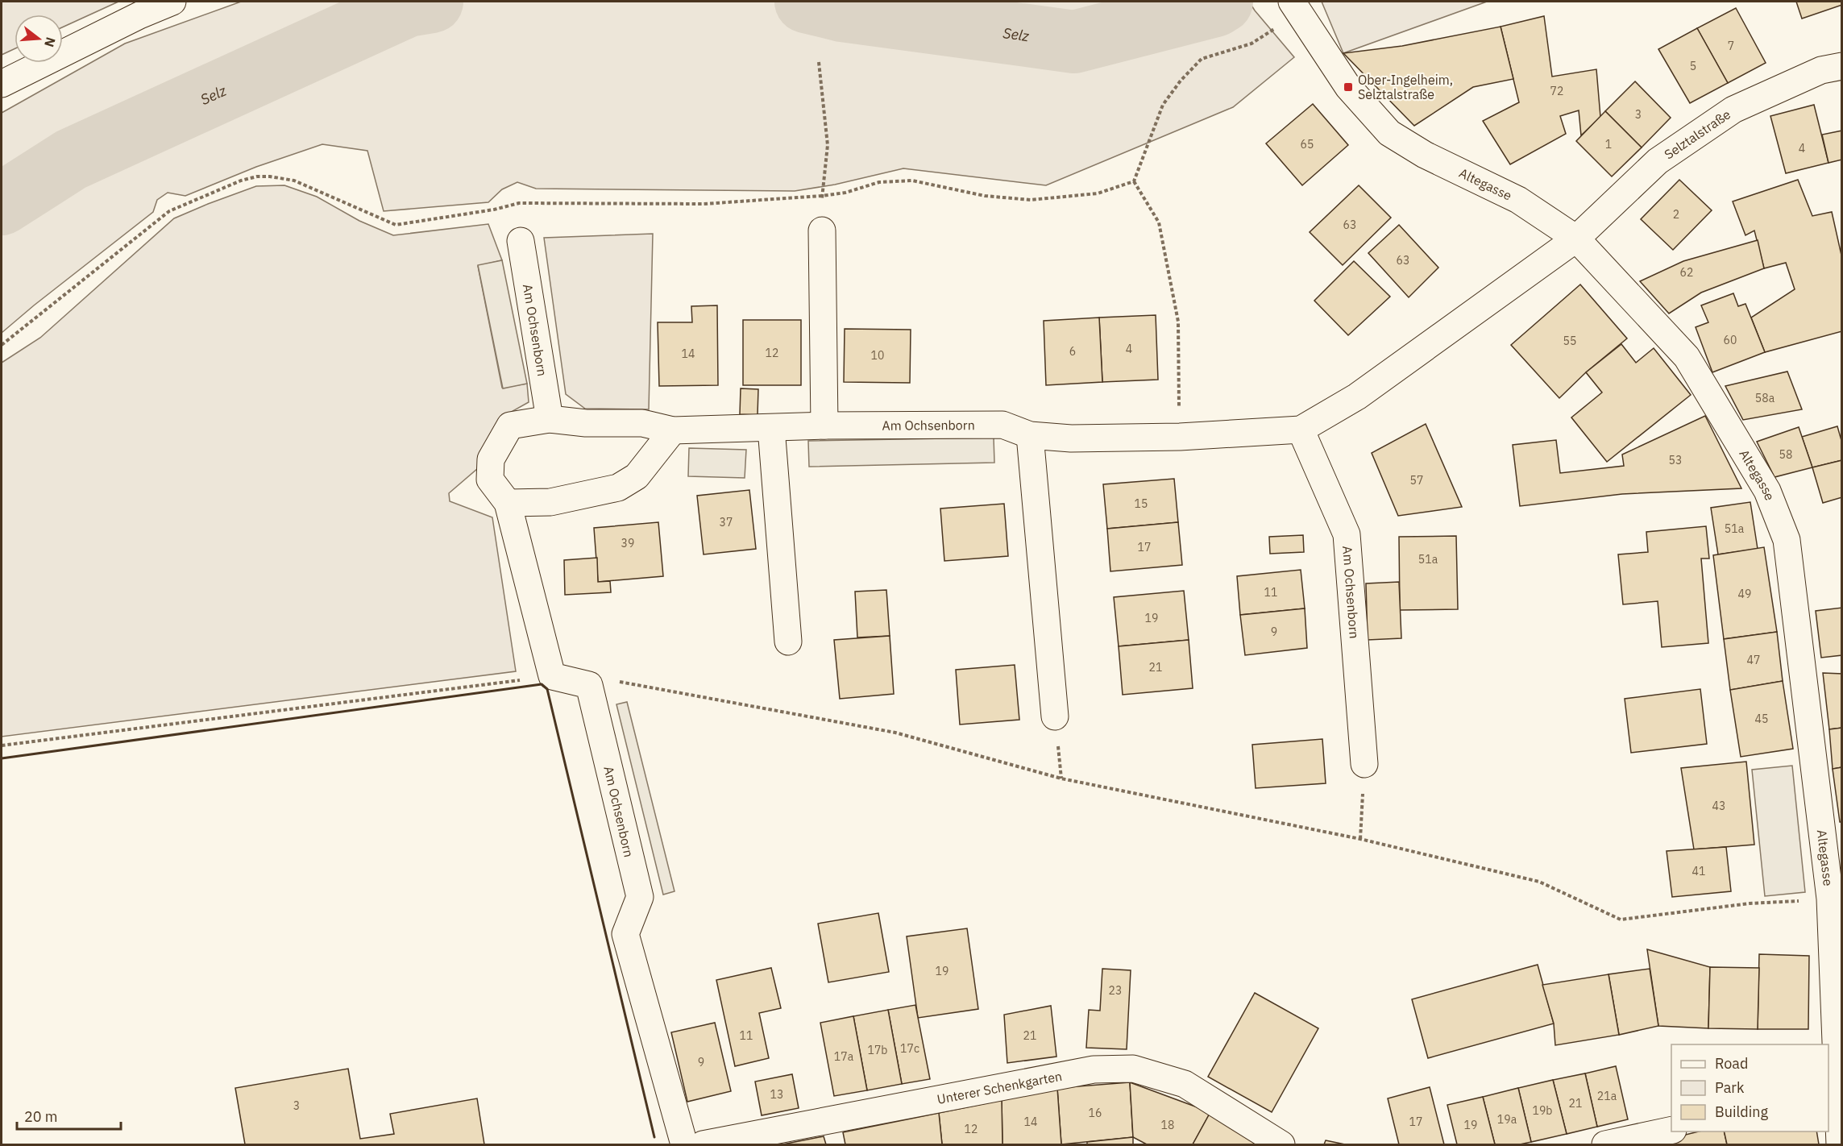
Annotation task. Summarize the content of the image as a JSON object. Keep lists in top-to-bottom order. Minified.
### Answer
{"streets":{"street":["Selztalstraße","Altegasse","Am Ochsenborn","Unterer Schenkgarten"]},"crossings":[["Selztalstraße","Altegasse"],["Selztalstraße","Am Ochsenborn"],["Altegasse","Am Ochsenborn"]],"water":["Selz"],"places":{"transit":["Ober-Ingelheim, Selztalstraße"]},"house_numbers":["7","5","72","3","65","1","4","2","63","63","62","60","55","4","6","12","14","10","58a","58","53","57","15","37","51a","39","17","51a","11","49","19","9","47","21","45","43","41","19","23","11","21","17c","17b","17a","9","13","21a","21","3","19b","16","19a","14","17","18","19","12"],"legend":["Road","Park","Building"],"scale_bar":"20 m","north":"right"}
